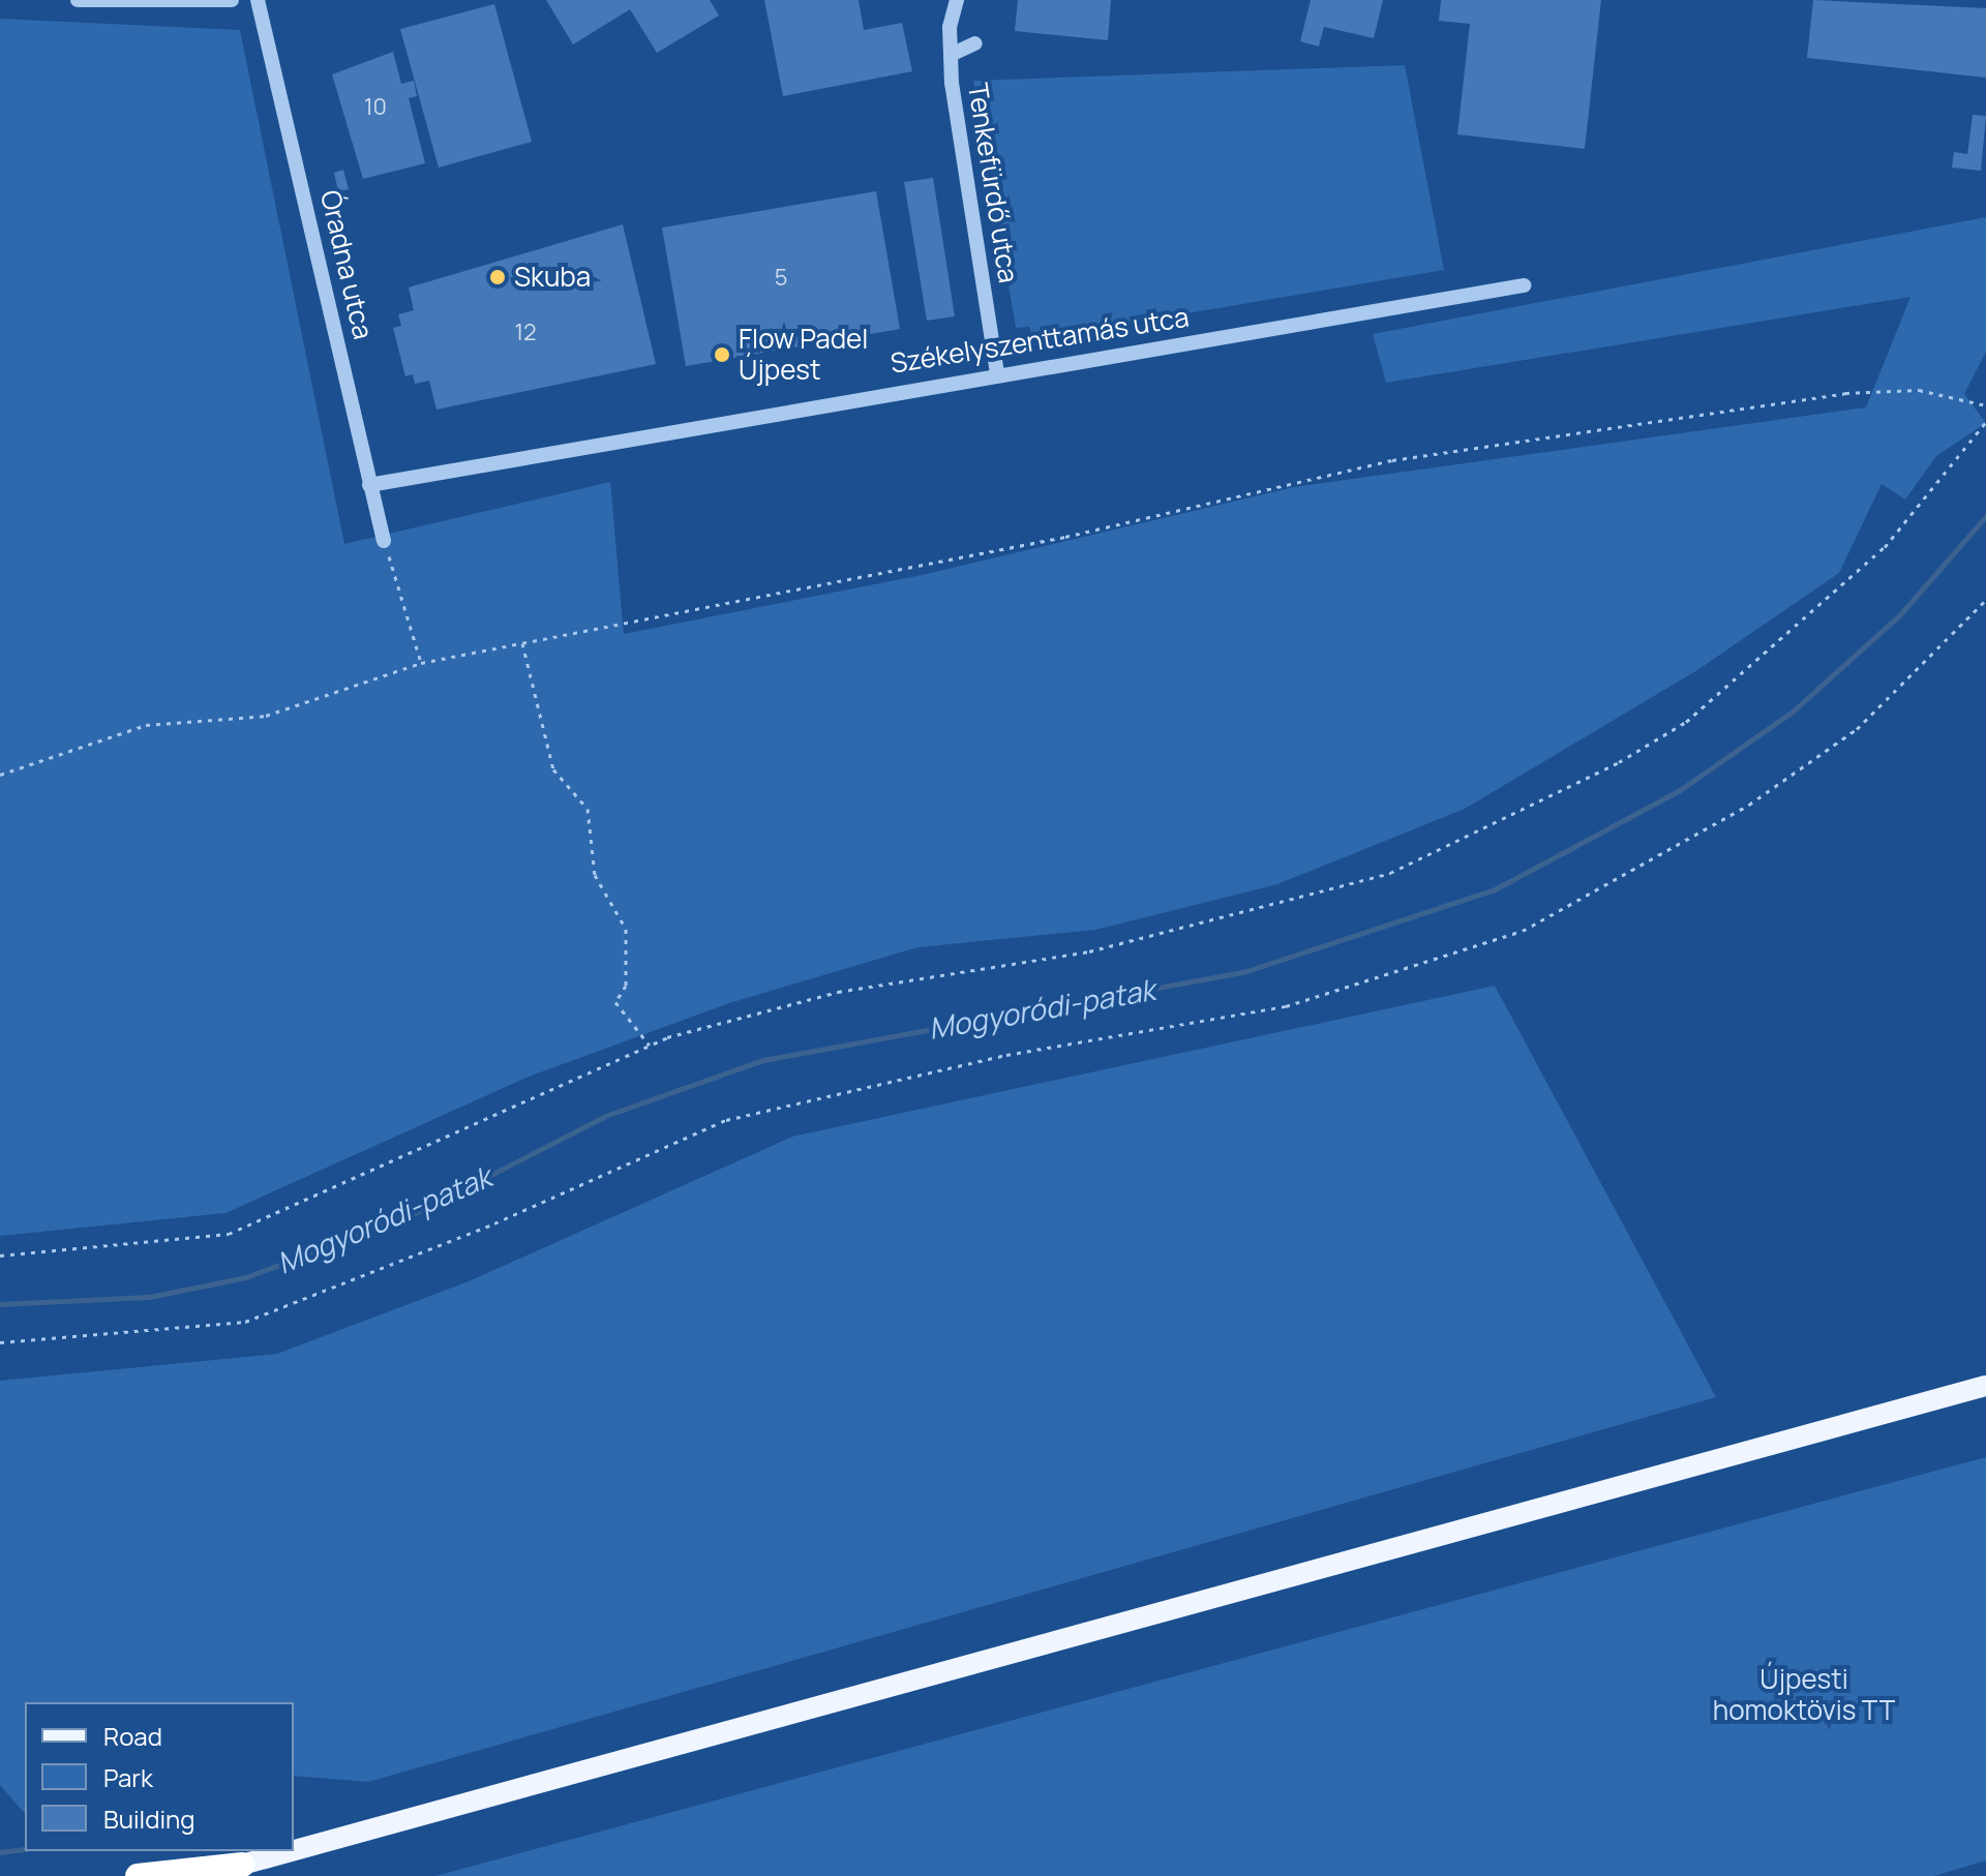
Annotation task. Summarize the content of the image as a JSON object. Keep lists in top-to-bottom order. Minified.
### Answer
{"streets":{"street":["Tenkefürdő utca","Óradna utca","Székelyszenttamás utca"]},"crossings":[["Tenkefürdő utca","Székelyszenttamás utca"],["Óradna utca","Székelyszenttamás utca"]],"water":["Mogyoródi-patak"],"parks":["Újpesti homoktövis TT"],"places":["Skuba","Flow Padel Újpest"],"house_numbers":["10","5","12"],"legend":["Road","Park","Building"]}
